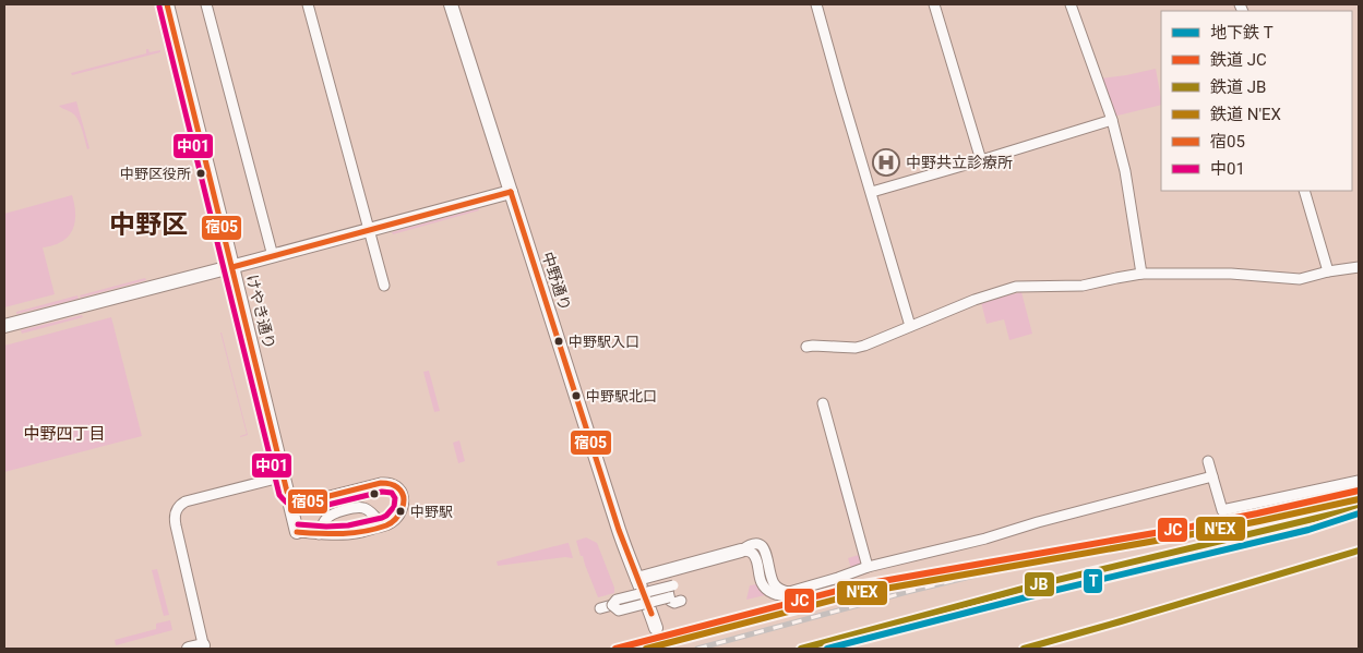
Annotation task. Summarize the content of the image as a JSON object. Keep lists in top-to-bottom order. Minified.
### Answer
{"streets":{"street":["中野通り","けやき通り"]},"districts":["中野区","中野四丁目"],"places":{"hospital":["中野共立診療所"],"other":["中野区役所","中野駅入口","中野駅北口","中野駅"]},"lines":["transit line 宿05","transit line 中01","rail line JC","rail line N'EX","rail line JB","metro line T"],"legend":["地下鉄 T","鉄道 JC","鉄道 JB","鉄道 N'EX","宿05","中01"]}
